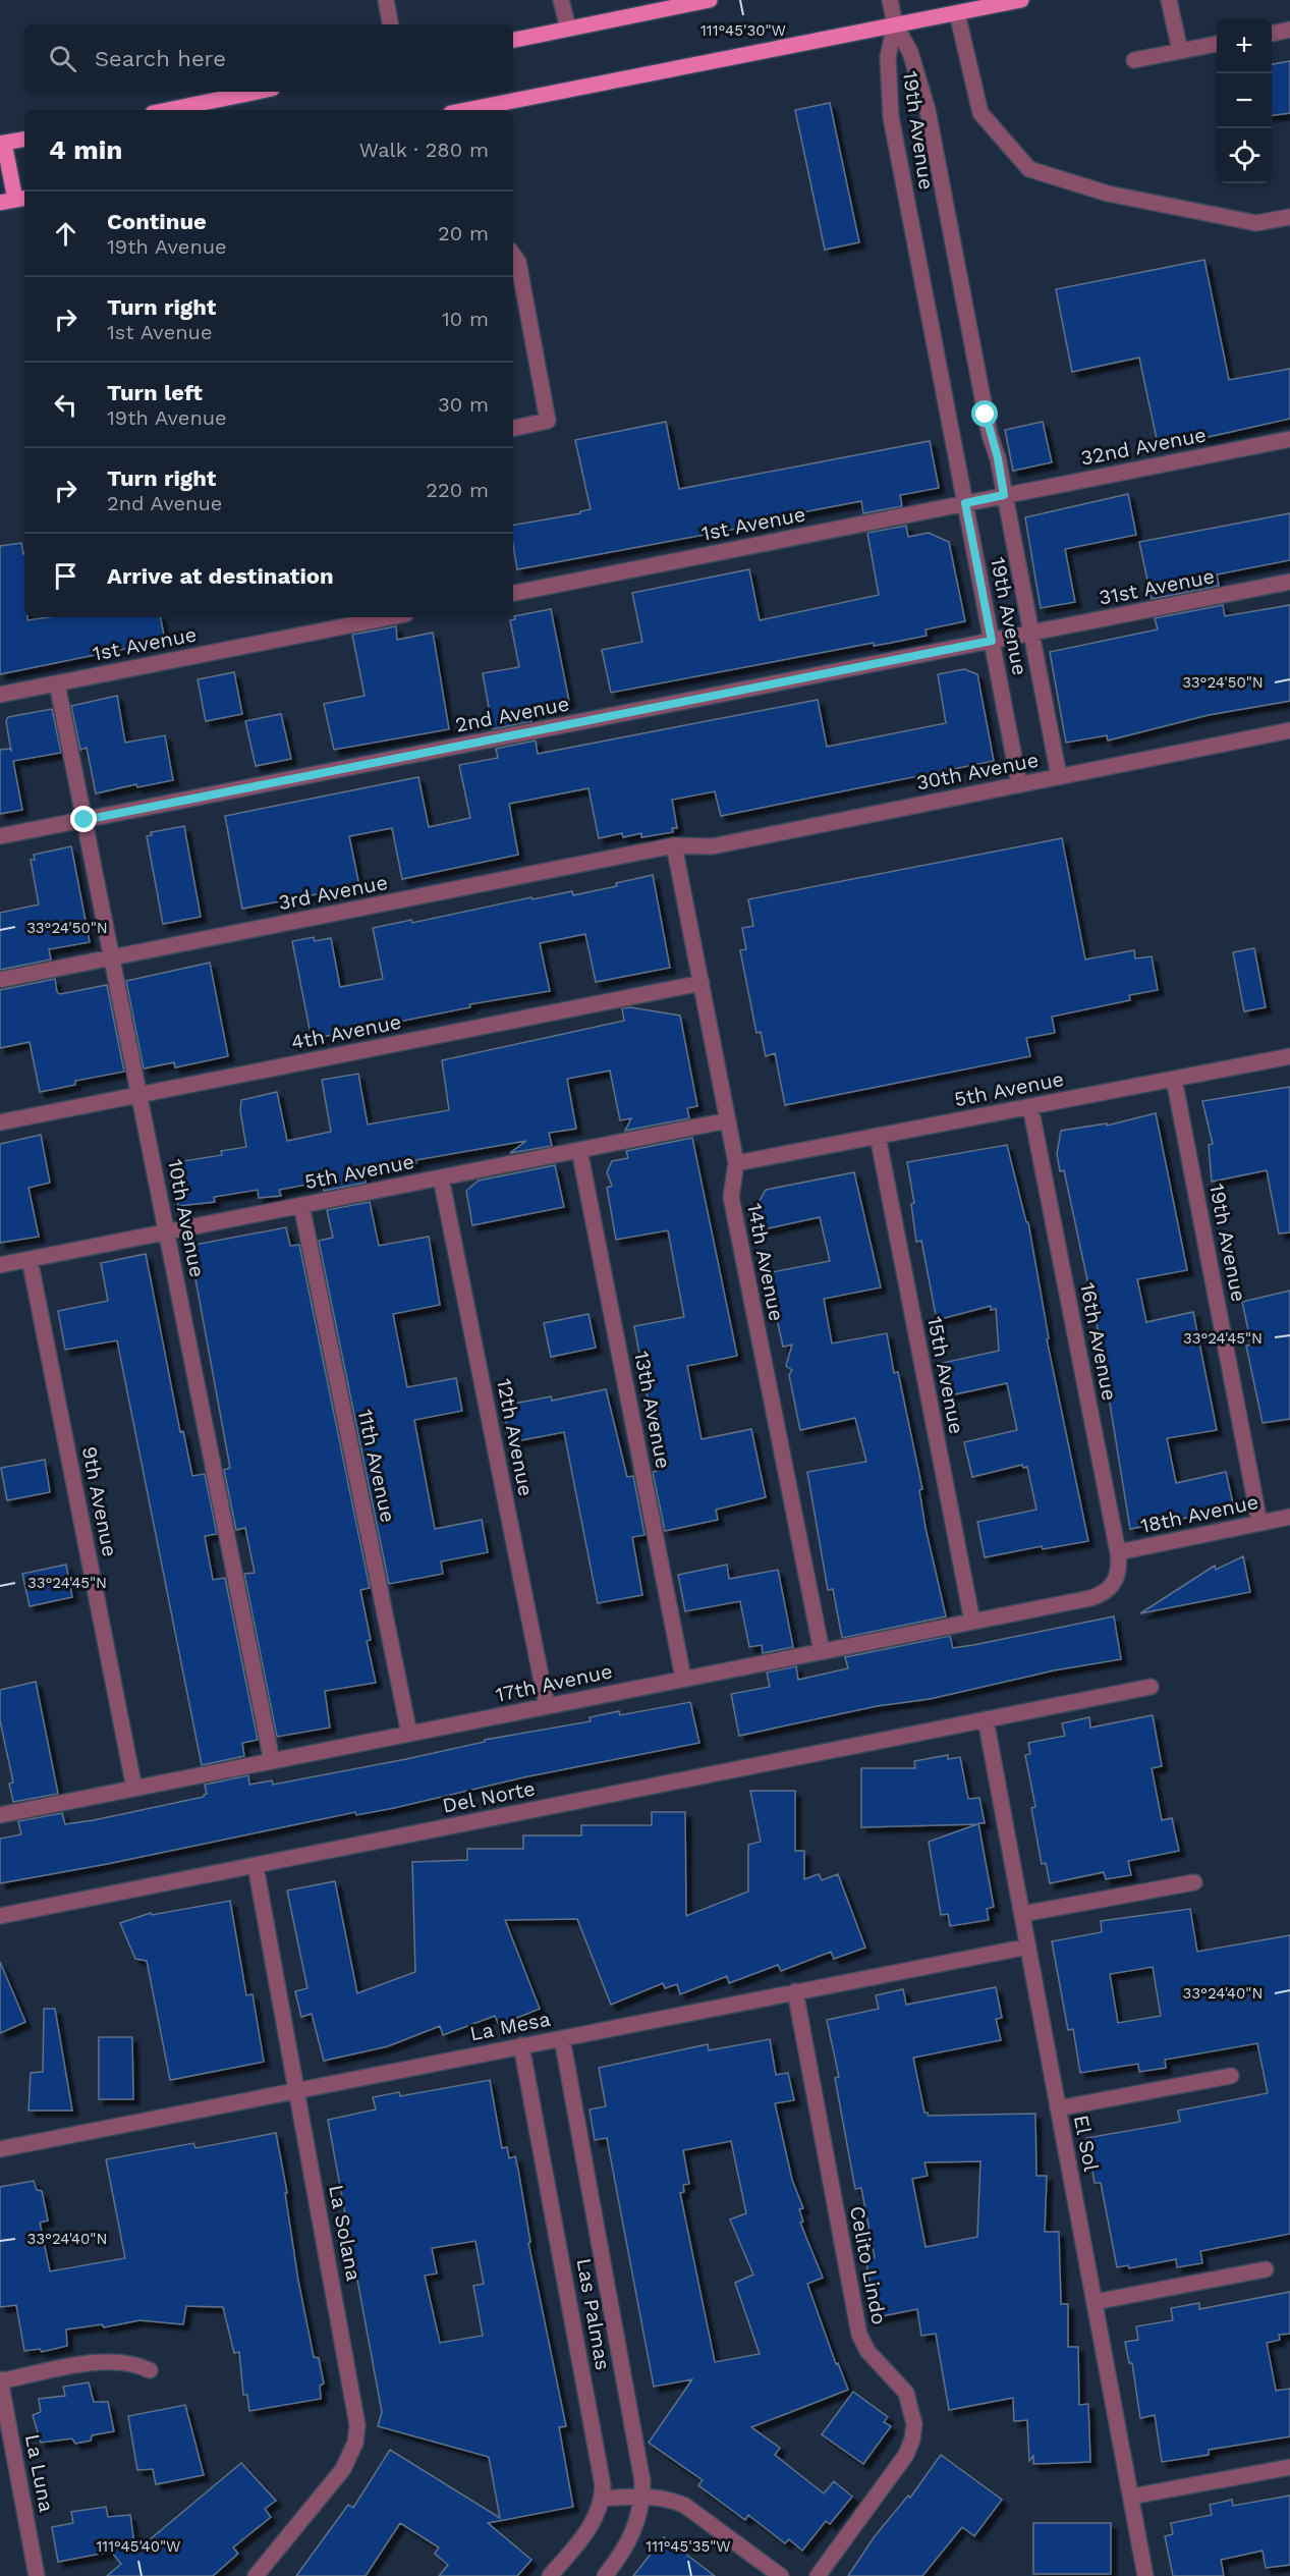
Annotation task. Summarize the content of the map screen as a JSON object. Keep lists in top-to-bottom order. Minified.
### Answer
{"streets":{"lane":["19th Avenue","32nd Avenue","1st Avenue","31st Avenue","2nd Avenue","30th Avenue","3rd Avenue","4th Avenue","5th Avenue","10th Avenue","14th Avenue","16th Avenue","15th Avenue","13th Avenue","12th Avenue","11th Avenue","9th Avenue","18th Avenue","17th Avenue","Del Norte","La Mesa","El Sol","La Solana","Celito Lindo","Las Palmas","La Luna"]},"crossings":[["19th Avenue","32nd Avenue"],["19th Avenue","1st Avenue"],["19th Avenue","31st Avenue"],["19th Avenue","2nd Avenue"],["19th Avenue","30th Avenue"],["19th Avenue","5th Avenue"],["19th Avenue","18th Avenue"],["32nd Avenue","1st Avenue"],["1st Avenue","10th Avenue"],["31st Avenue","2nd Avenue"],["2nd Avenue","10th Avenue"],["30th Avenue","3rd Avenue"],["30th Avenue","14th Avenue"],["3rd Avenue","10th Avenue"],["3rd Avenue","14th Avenue"],["4th Avenue","10th Avenue"],["4th Avenue","14th Avenue"],["5th Avenue","10th Avenue"],["5th Avenue","14th Avenue"],["5th Avenue","16th Avenue"],["5th Avenue","15th Avenue"],["5th Avenue","13th Avenue"],["5th Avenue","12th Avenue"],["5th Avenue","11th Avenue"],["5th Avenue","9th Avenue"],["10th Avenue","17th Avenue"],["14th Avenue","17th Avenue"],["16th Avenue","18th Avenue"],["16th Avenue","17th Avenue"],["15th Avenue","17th Avenue"],["13th Avenue","17th Avenue"],["12th Avenue","17th Avenue"],["11th Avenue","17th Avenue"],["9th Avenue","17th Avenue"],["Del Norte","El Sol"],["Del Norte","La Solana"],["La Mesa","El Sol"],["La Mesa","La Solana"],["La Mesa","Celito Lindo"],["La Mesa","Las Palmas"]],"page":{"map_buttons":["+","−"],"search":"Search here","heading":["4 min","Walk · 280 m"],"list":[["Continue","19th Avenue","20 m"],["Turn right","1st Avenue","10 m"],["Turn left","19th Avenue","30 m"],["Turn right","2nd Avenue","220 m"],"Arrive at destination"]},"coordinates":["111°45'30\"W","33°24'50\"N","33°24'45\"N","33°24'40\"N","111°45'40\"W","111°45'35\"W"]}
